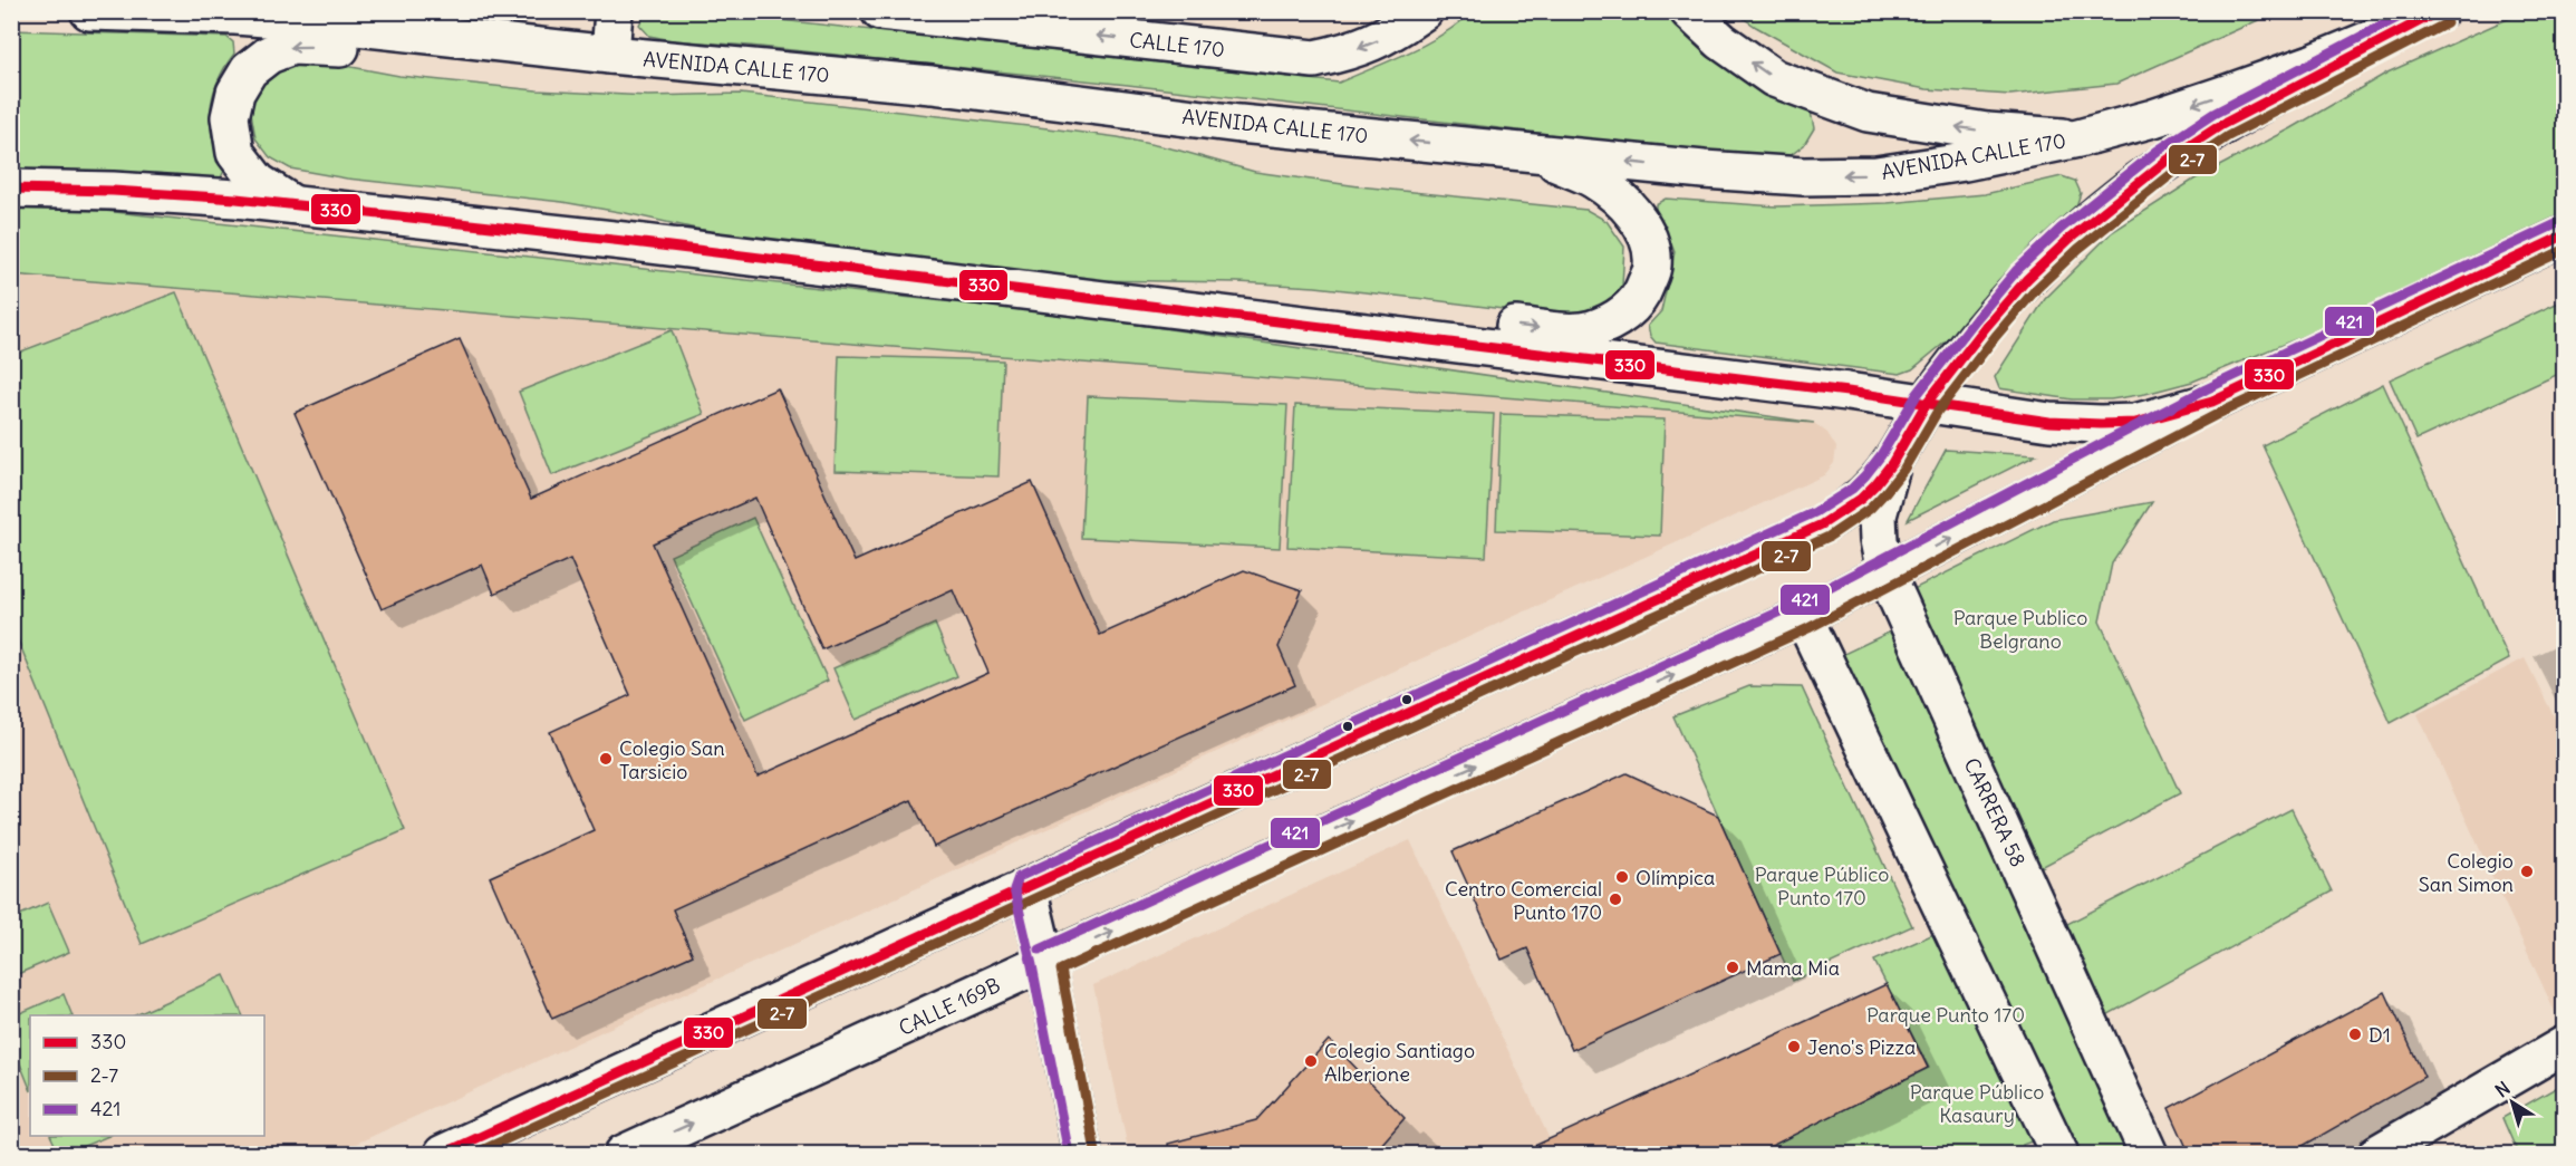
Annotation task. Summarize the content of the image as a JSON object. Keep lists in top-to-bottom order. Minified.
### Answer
{"streets":{"main road":["CALLE 170","AVENIDA CALLE 170","CARRERA 58","CALLE 169B"]},"crossings":[["CARRERA 58","CALLE 169B"]],"parks":["Parque Publico Belgrano","Parque Público Punto 170","Parque Punto 170","Parque Público Kasaury"],"places":["Colegio San Tarsicio","Colegio San Simon","Olímpica","Centro Comercial Punto 170","Mama Mia","D1","Jeno's Pizza","Colegio Santiago Alberione"],"lines":["transit line 330","transit line 421","transit line 2-7"],"legend":["330","2-7","421"],"north":"top left"}
